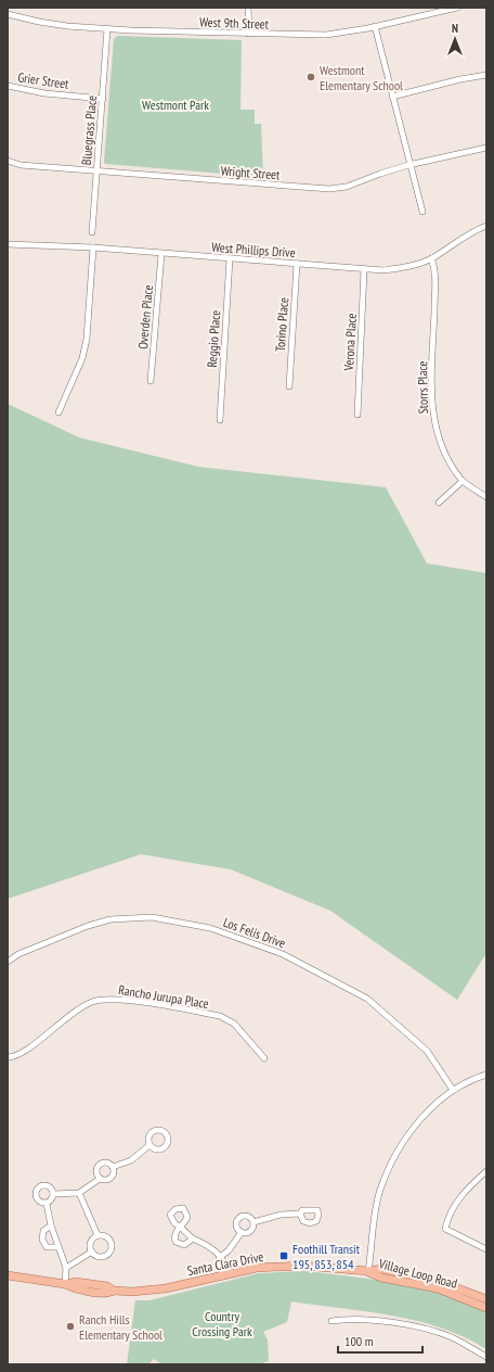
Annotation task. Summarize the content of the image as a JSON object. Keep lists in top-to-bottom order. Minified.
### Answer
{"streets":{"main road":["Santa Clara Drive","Village Loop Road"],"street":["West 9th Street","Grier Street","Bluegrass Place","Wright Street","West Phillips Drive","Overden Place","Torino Place","Reggio Place","Verona Place","Storrs Place","Los Felis Drive","Rancho Jurupa Place"]},"crossings":[["West 9th Street","Bluegrass Place"],["Grier Street","Bluegrass Place"],["Bluegrass Place","Wright Street"],["West Phillips Drive","Overden Place"],["West Phillips Drive","Torino Place"],["West Phillips Drive","Reggio Place"],["West Phillips Drive","Verona Place"],["West Phillips Drive","Storrs Place"],["Los Felis Drive","Village Loop Road"],["Santa Clara Drive","Village Loop Road"]],"parks":["Westmont Park","Country Crossing Park"],"places":{"other":["Westmont Elementary School","Ranch Hills Elementary School"],"transit":["Foothill Transit 195, 853, 854"]},"scale_bar":"100 m","north":"top"}
